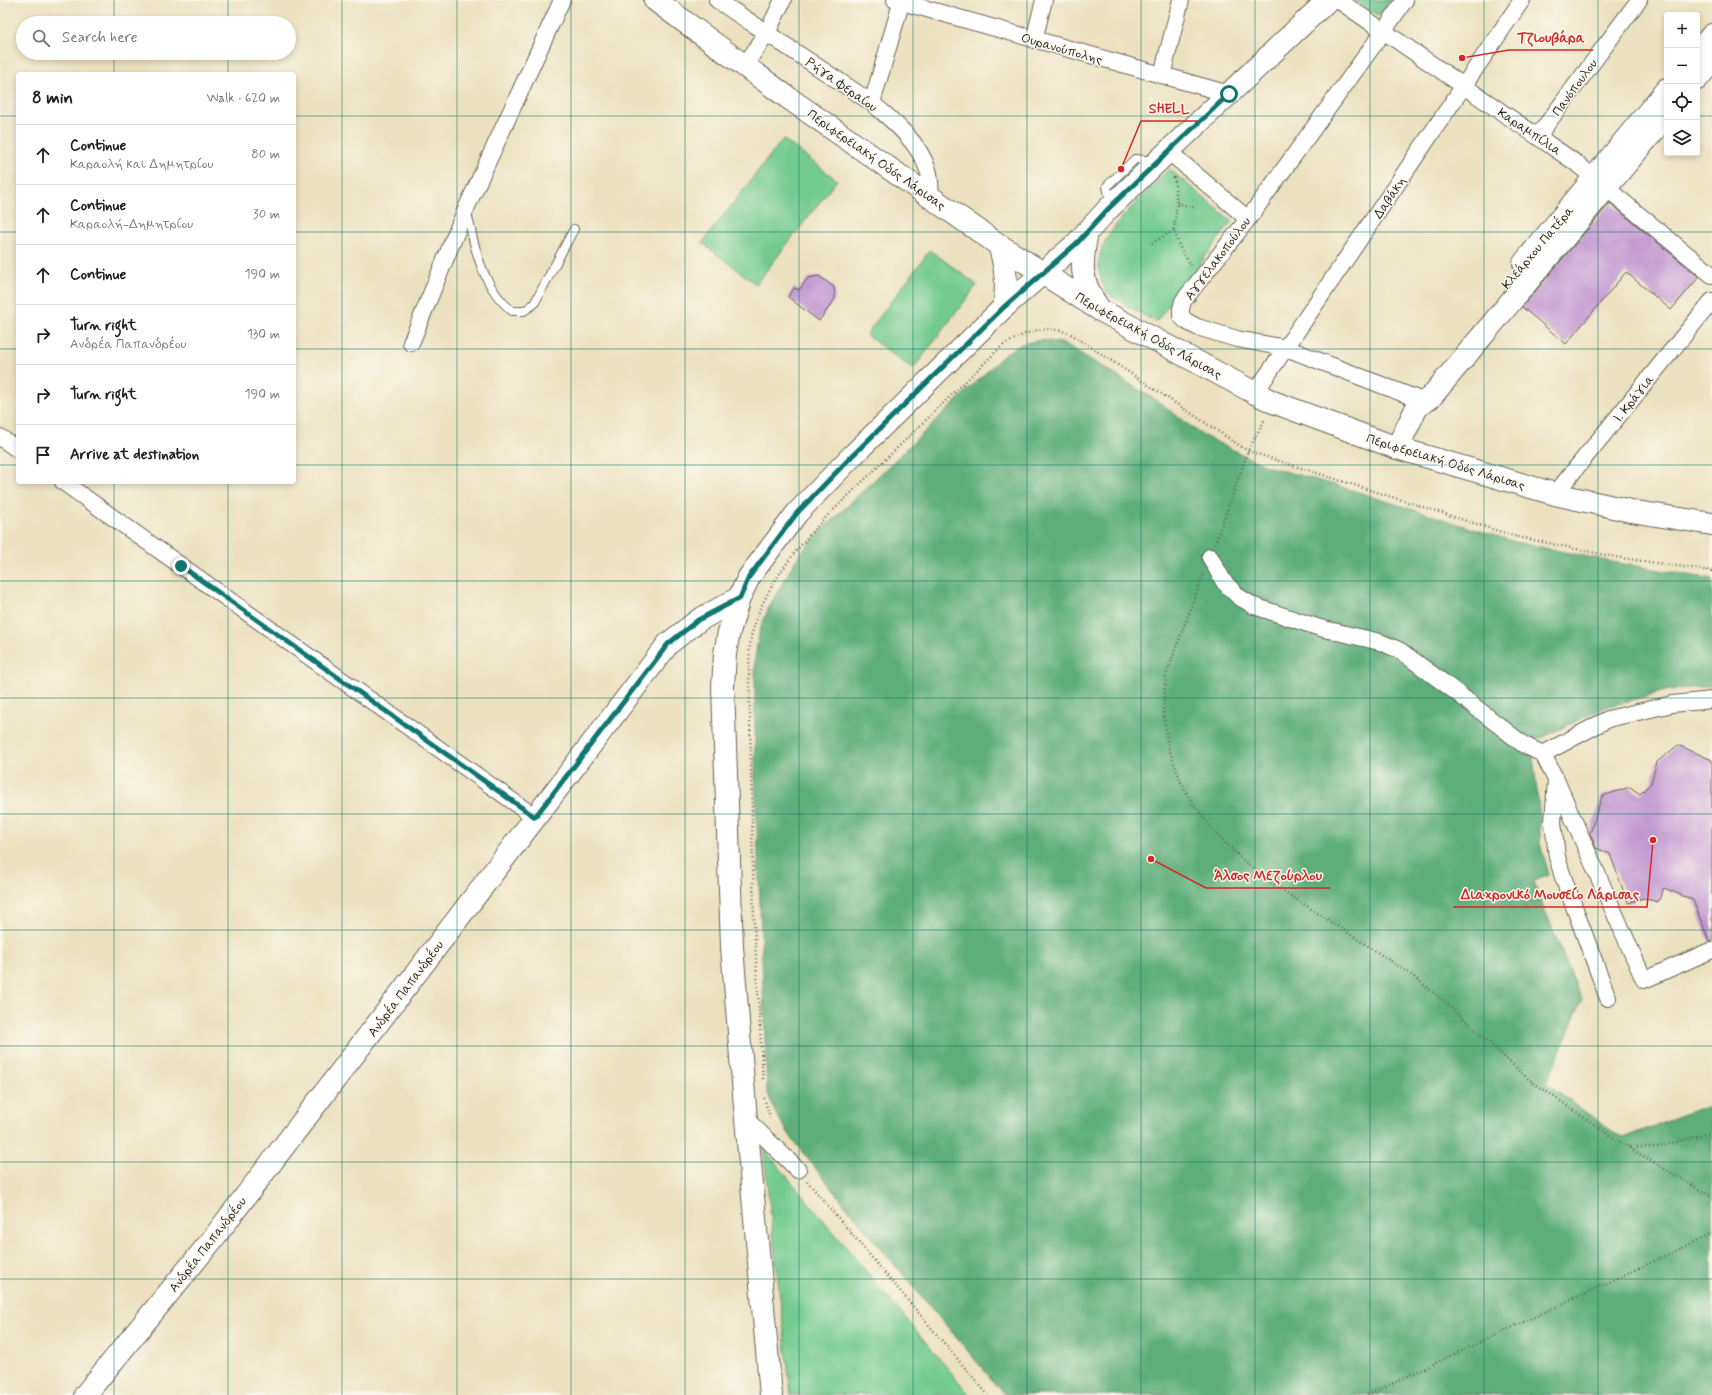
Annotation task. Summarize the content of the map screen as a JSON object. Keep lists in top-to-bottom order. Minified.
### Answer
{"streets":{"main road":["Περιφερειακή Οδός Λάρισας","Κλεάρχου Πατέρα","Ανδρέα Παπανδρέου"],"street":["Ουρανούπολης","Ρήγα Φεραίου","Πανόπουλου","Καραμπίλια","Δαβάκη","Αγγελακοπούλου","Ι. Κράγια"]},"crossings":[["Ρήγα Φεραίου","Περιφερειακή Οδός Λάρισας"],["Πανόπουλου","Καραμπίλια"],["Καραμπίλια","Δαβάκη"],["Καραμπίλια","Κλεάρχου Πατέρα"],["Καραμπίλια","Αγγελακοπούλου"],["Περιφερειακή Οδός Λάρισας","Δαβάκη"],["Περιφερειακή Οδός Λάρισας","Κλεάρχου Πατέρα"],["Περιφερειακή Οδός Λάρισας","Ι. Κράγια"],["Δαβάκη","Αγγελακοπούλου"],["Κλεάρχου Πατέρα","Αγγελακοπούλου"]],"places":["Τζιουβάρα","SHELL","Διαχρονικό Μουσείο Λάρισας","Άλσος Μεζούρλου"],"page":{"map_buttons":["+","−"],"search":"Search here","heading":["8 min","Walk · 620 m"],"list":[["Continue","Καραολή και Δημητρίου","80 m"],["Continue","Καραολή-Δημητρίου","30 m"],["Continue","190 m"],["Turn right","Ανδρέα Παπανδρέου","130 m"],["Turn right","190 m"],"Arrive at destination"]}}
